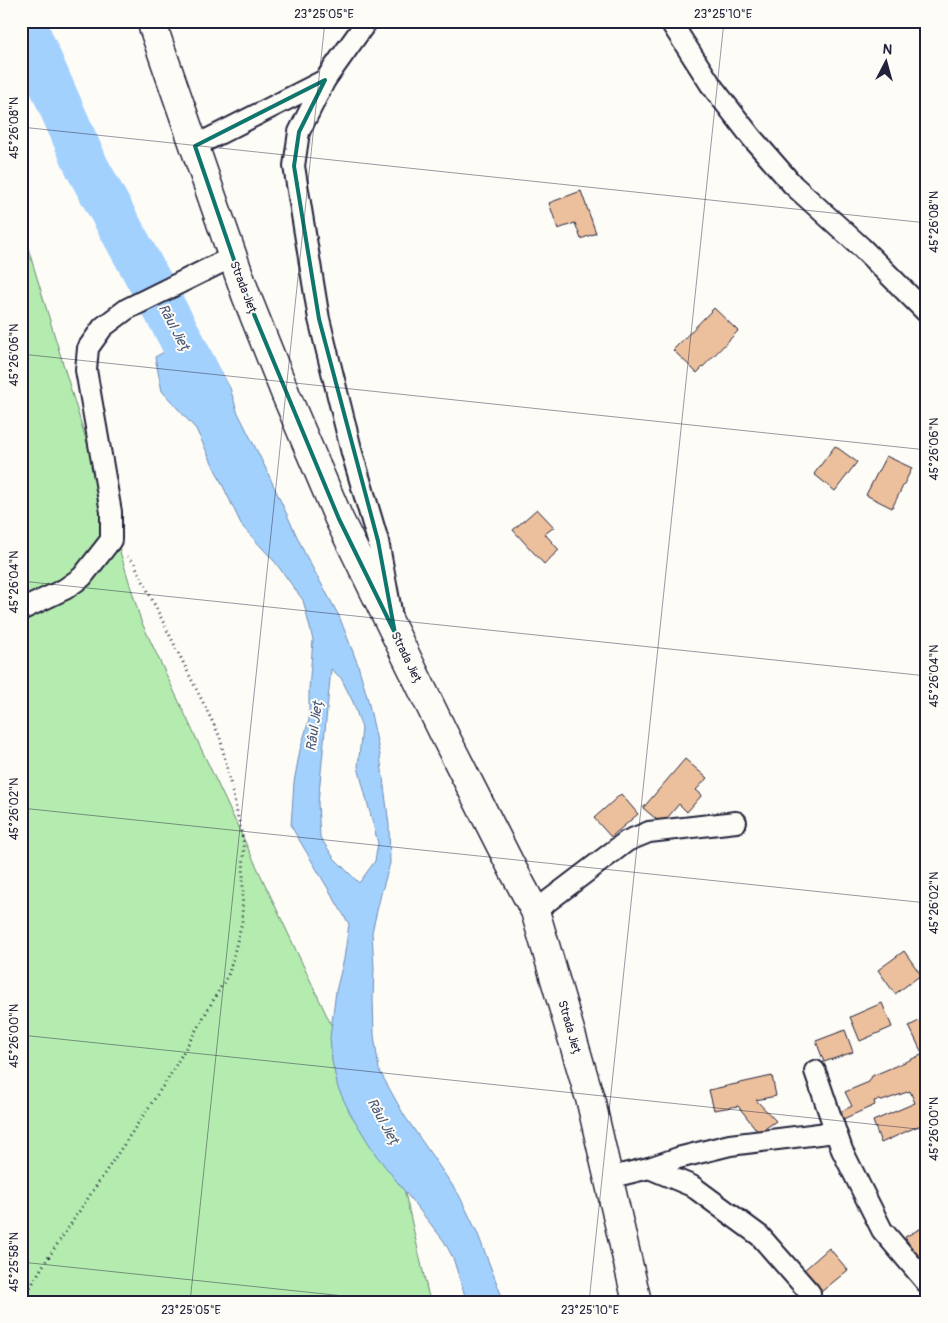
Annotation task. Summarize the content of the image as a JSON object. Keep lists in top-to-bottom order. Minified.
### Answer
{"streets":{"main road":["Strada Jieț"]},"water":["Râul Jieț"],"north":"top","coordinates":["23°25'05\"E","23°25'10\"E","45°26'08\"N","45°26'06\"N","45°26'04\"N","45°26'02\"N","45°26'00\"N","45°25'58\"N"]}
